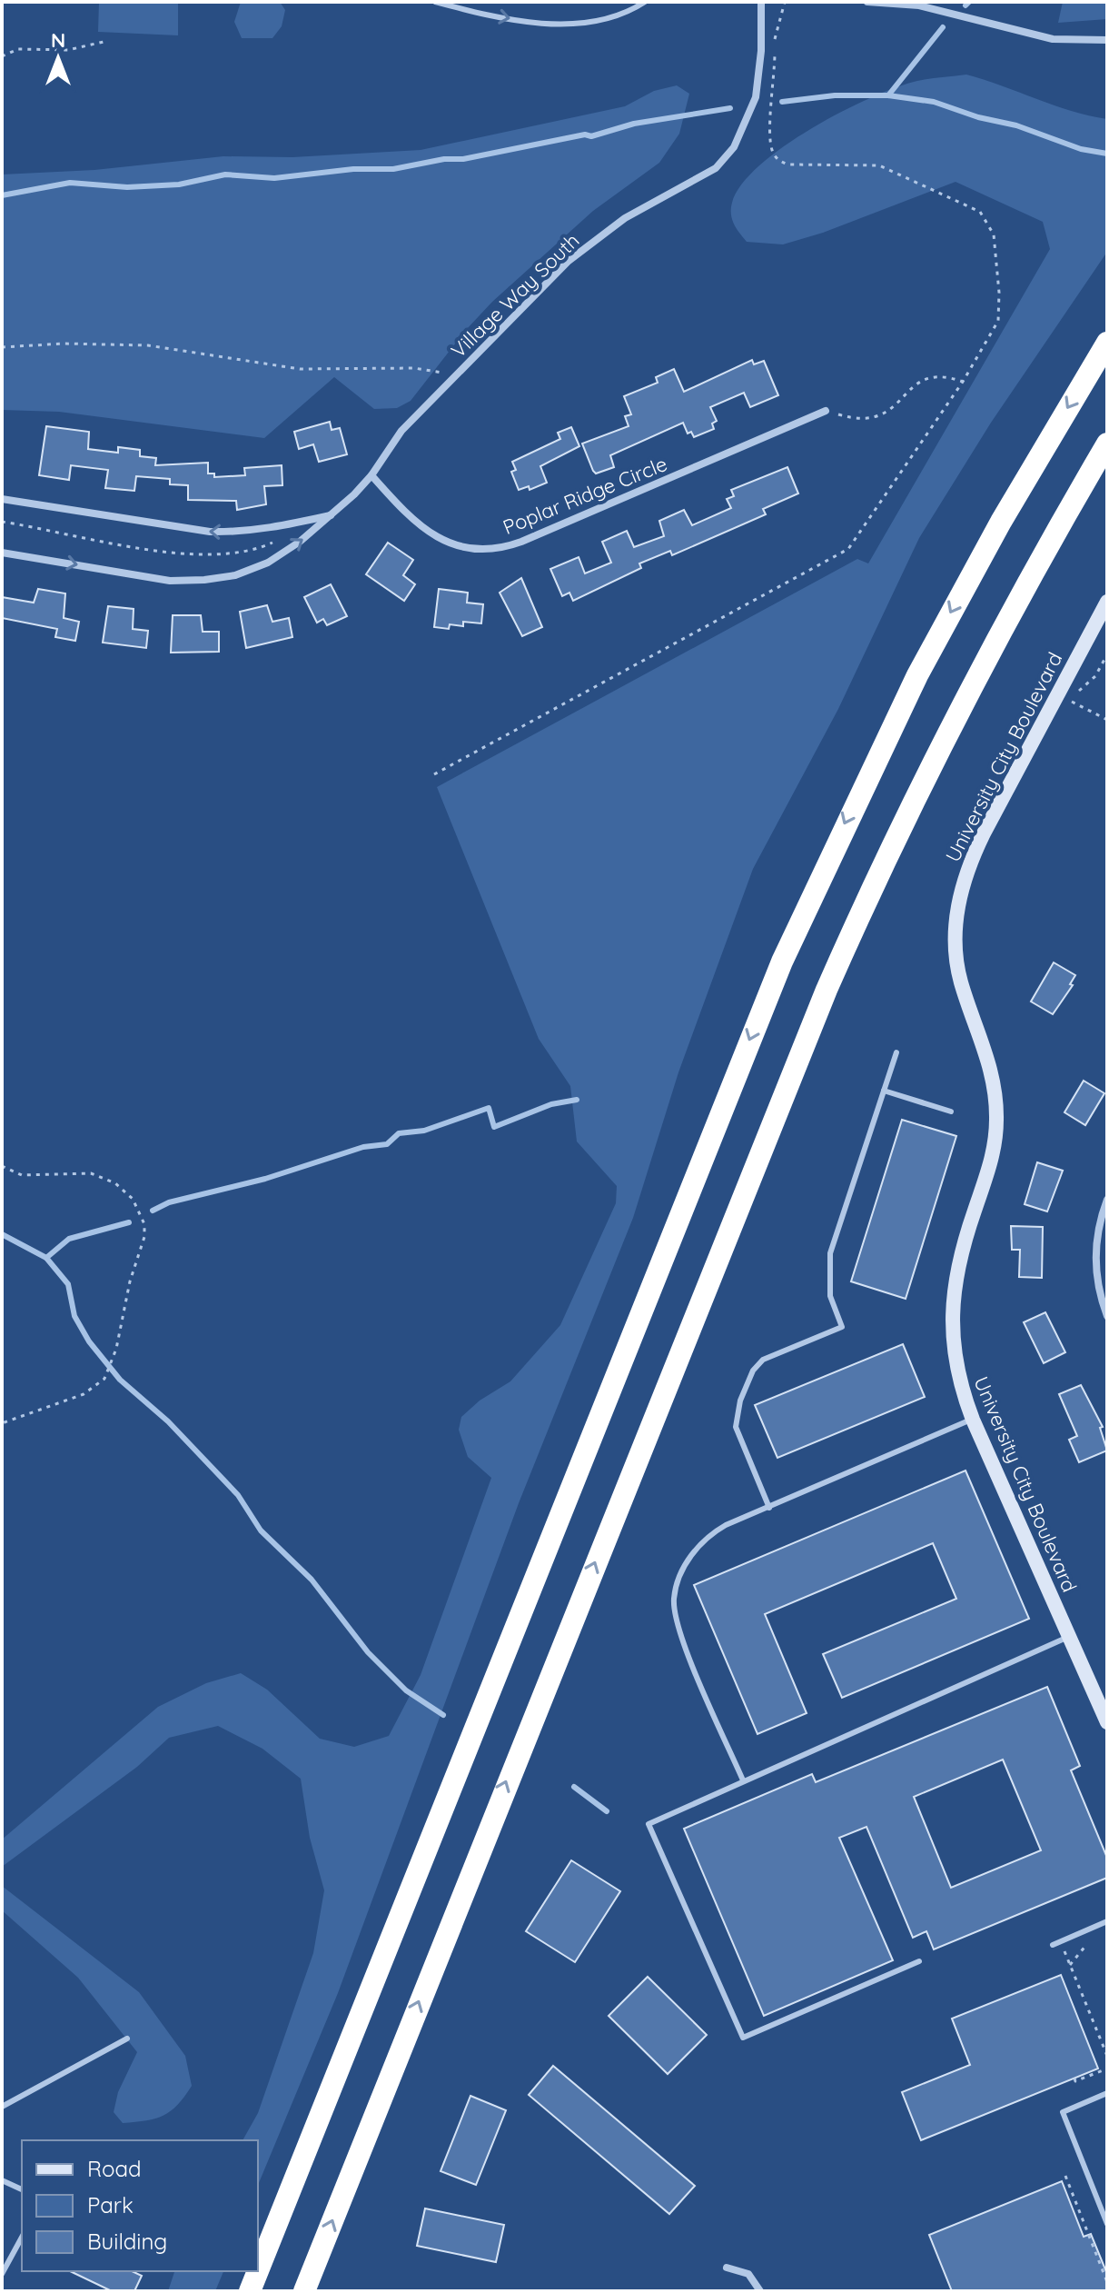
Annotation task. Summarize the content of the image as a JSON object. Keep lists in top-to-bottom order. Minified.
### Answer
{"streets":{"main road":["University City Boulevard"],"street":["Village Way South","Poplar Ridge Circle"]},"crossings":[["Village Way South","Poplar Ridge Circle"]],"legend":["Road","Park","Building"],"north":"top"}
